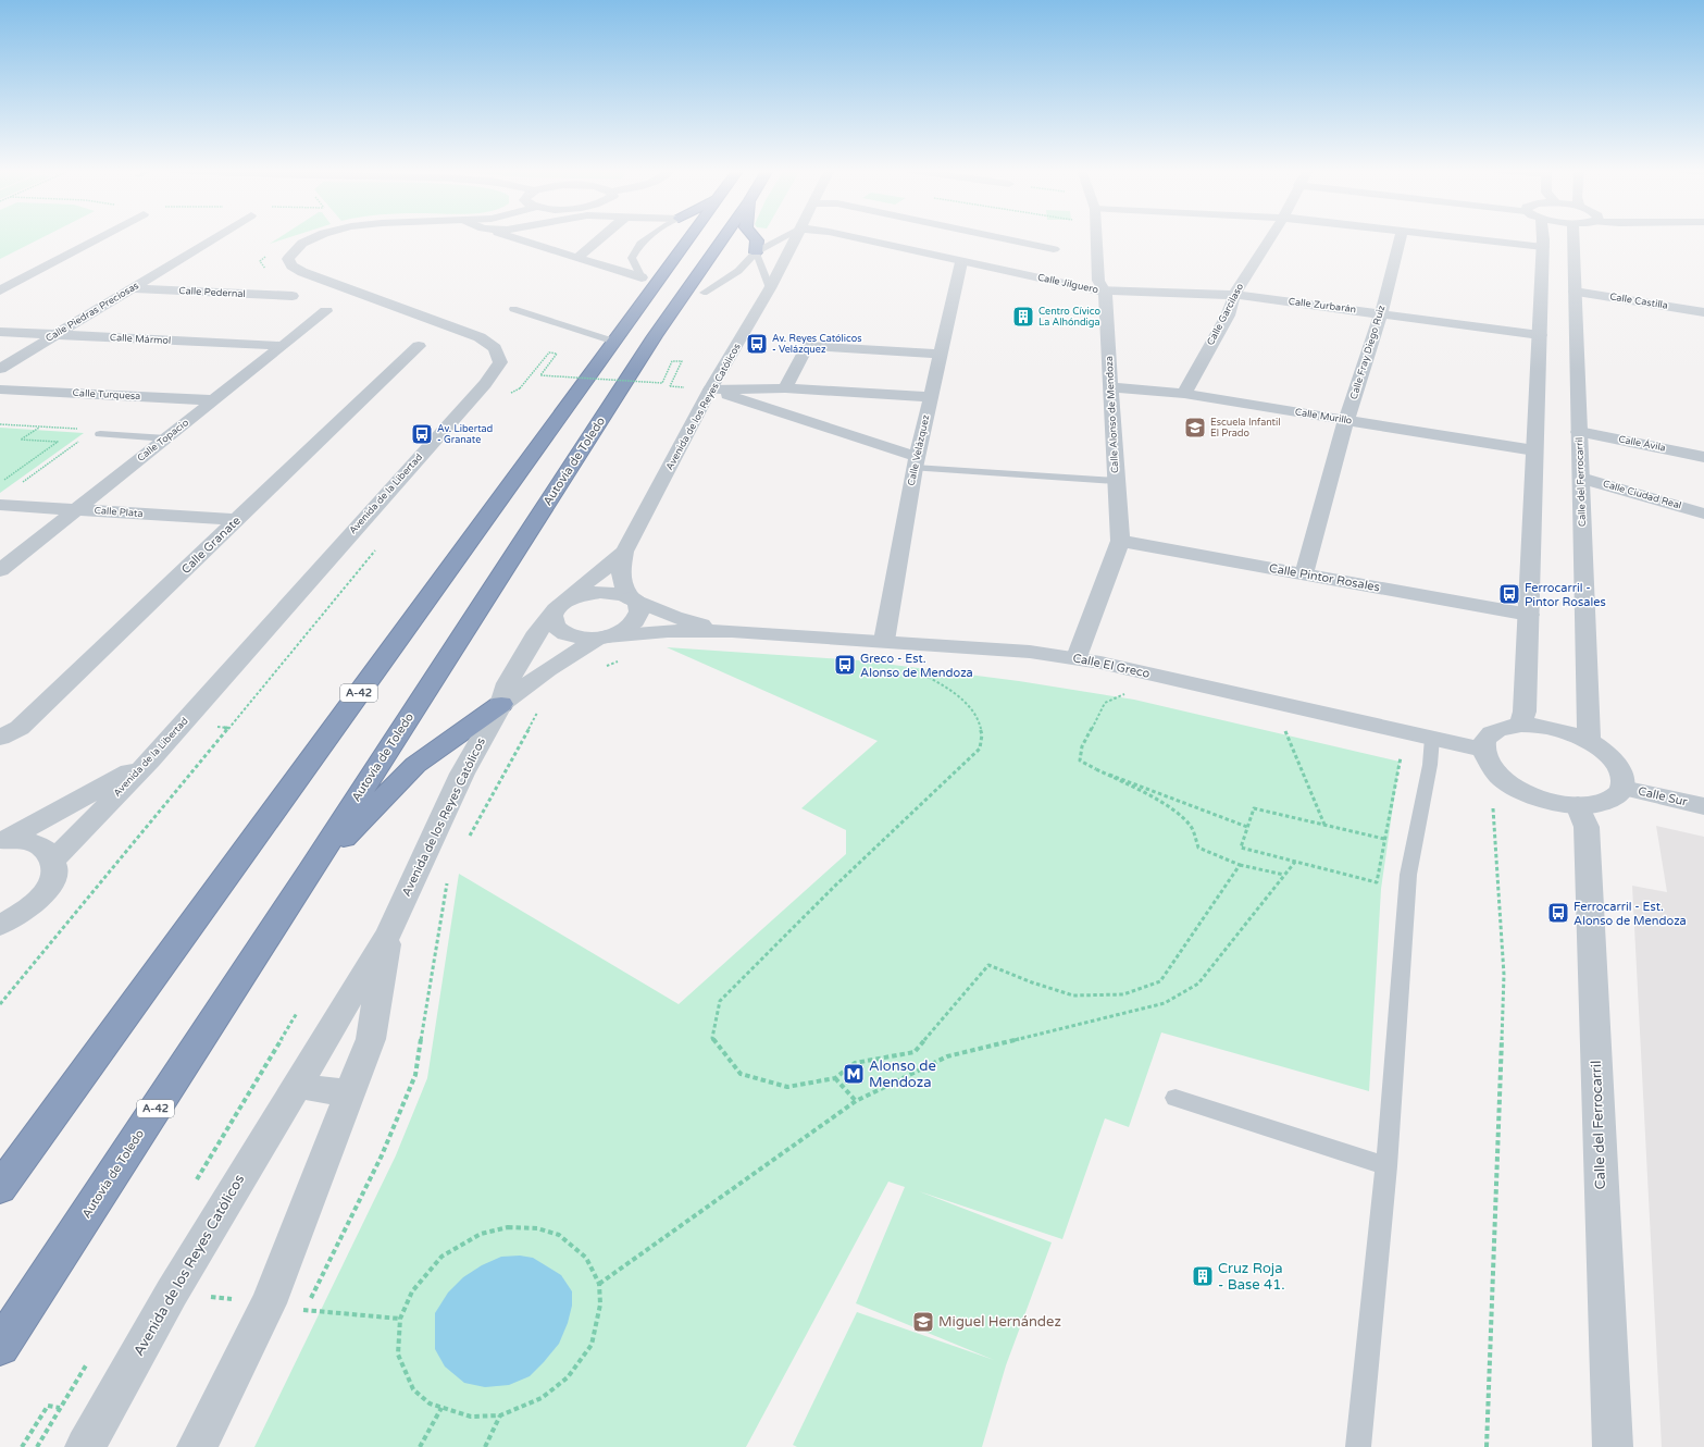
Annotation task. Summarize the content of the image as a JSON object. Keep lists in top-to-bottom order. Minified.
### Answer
{"streets":{"highway":["Autovía de Toledo","A-42"],"street":["Calle Jilguero","Calle Pedernal","Calle Castilla","Calle Zurbarán","Calle Piedras Preciosas","Calle Garcilaso","Calle Mármol","Calle Fray Diego Ruiz","Calle Turquesa","Avenida de los Reyes Católicos","Calle Alonso de Mendoza","Calle Murillo","Calle Topacio","Calle Ávila","Calle Velázquez","Calle del Ferrocarril","Avenida de la Libertad","Calle Ciudad Real","Calle Plata","Calle Granate","Calle Pintor Rosales","Calle El Greco","Calle Sur"]},"crossings":[["Calle Jilguero","Calle Zurbarán"],["Calle Jilguero","Calle Alonso de Mendoza"],["Calle Jilguero","Calle Velázquez"],["Calle Pedernal","Calle Piedras Preciosas"],["Calle Castilla","Calle del Ferrocarril"],["Calle Zurbarán","Calle Garcilaso"],["Calle Zurbarán","Calle Fray Diego Ruiz"],["Calle Zurbarán","Calle Alonso de Mendoza"],["Calle Piedras Preciosas","Calle Mármol"],["Calle Garcilaso","Calle Murillo"],["Calle Mármol","Calle Topacio"],["Calle Fray Diego Ruiz","Calle Murillo"],["Calle Fray Diego Ruiz","Calle Pintor Rosales"],["Calle Turquesa","Calle Topacio"],["Avenida de los Reyes Católicos","Calle El Greco"],["Calle Alonso de Mendoza","Calle Murillo"],["Calle Alonso de Mendoza","Calle Pintor Rosales"],["Calle Alonso de Mendoza","Calle El Greco"],["Calle Topacio","Calle Plata"],["Calle Ávila","Calle del Ferrocarril"],["Calle Velázquez","Calle El Greco"],["Calle del Ferrocarril","Calle Ciudad Real"],["Calle Plata","Calle Granate"]],"places":{"building":["Centro Cívico La Alhóndiga","Cruz Roja - Base 41."],"bus stop":["Av. Reyes Católicos - Velázquez","Av. Libertad - Granate","Ferrocarril - Pintor Rosales","Greco - Est. Alonso de Mendoza","Ferrocarril - Est. Alonso de Mendoza"],"school or university":["Escuela Infantil El Prado","Miguel Hernández"],"metro station":["Alonso de Mendoza"]}}
